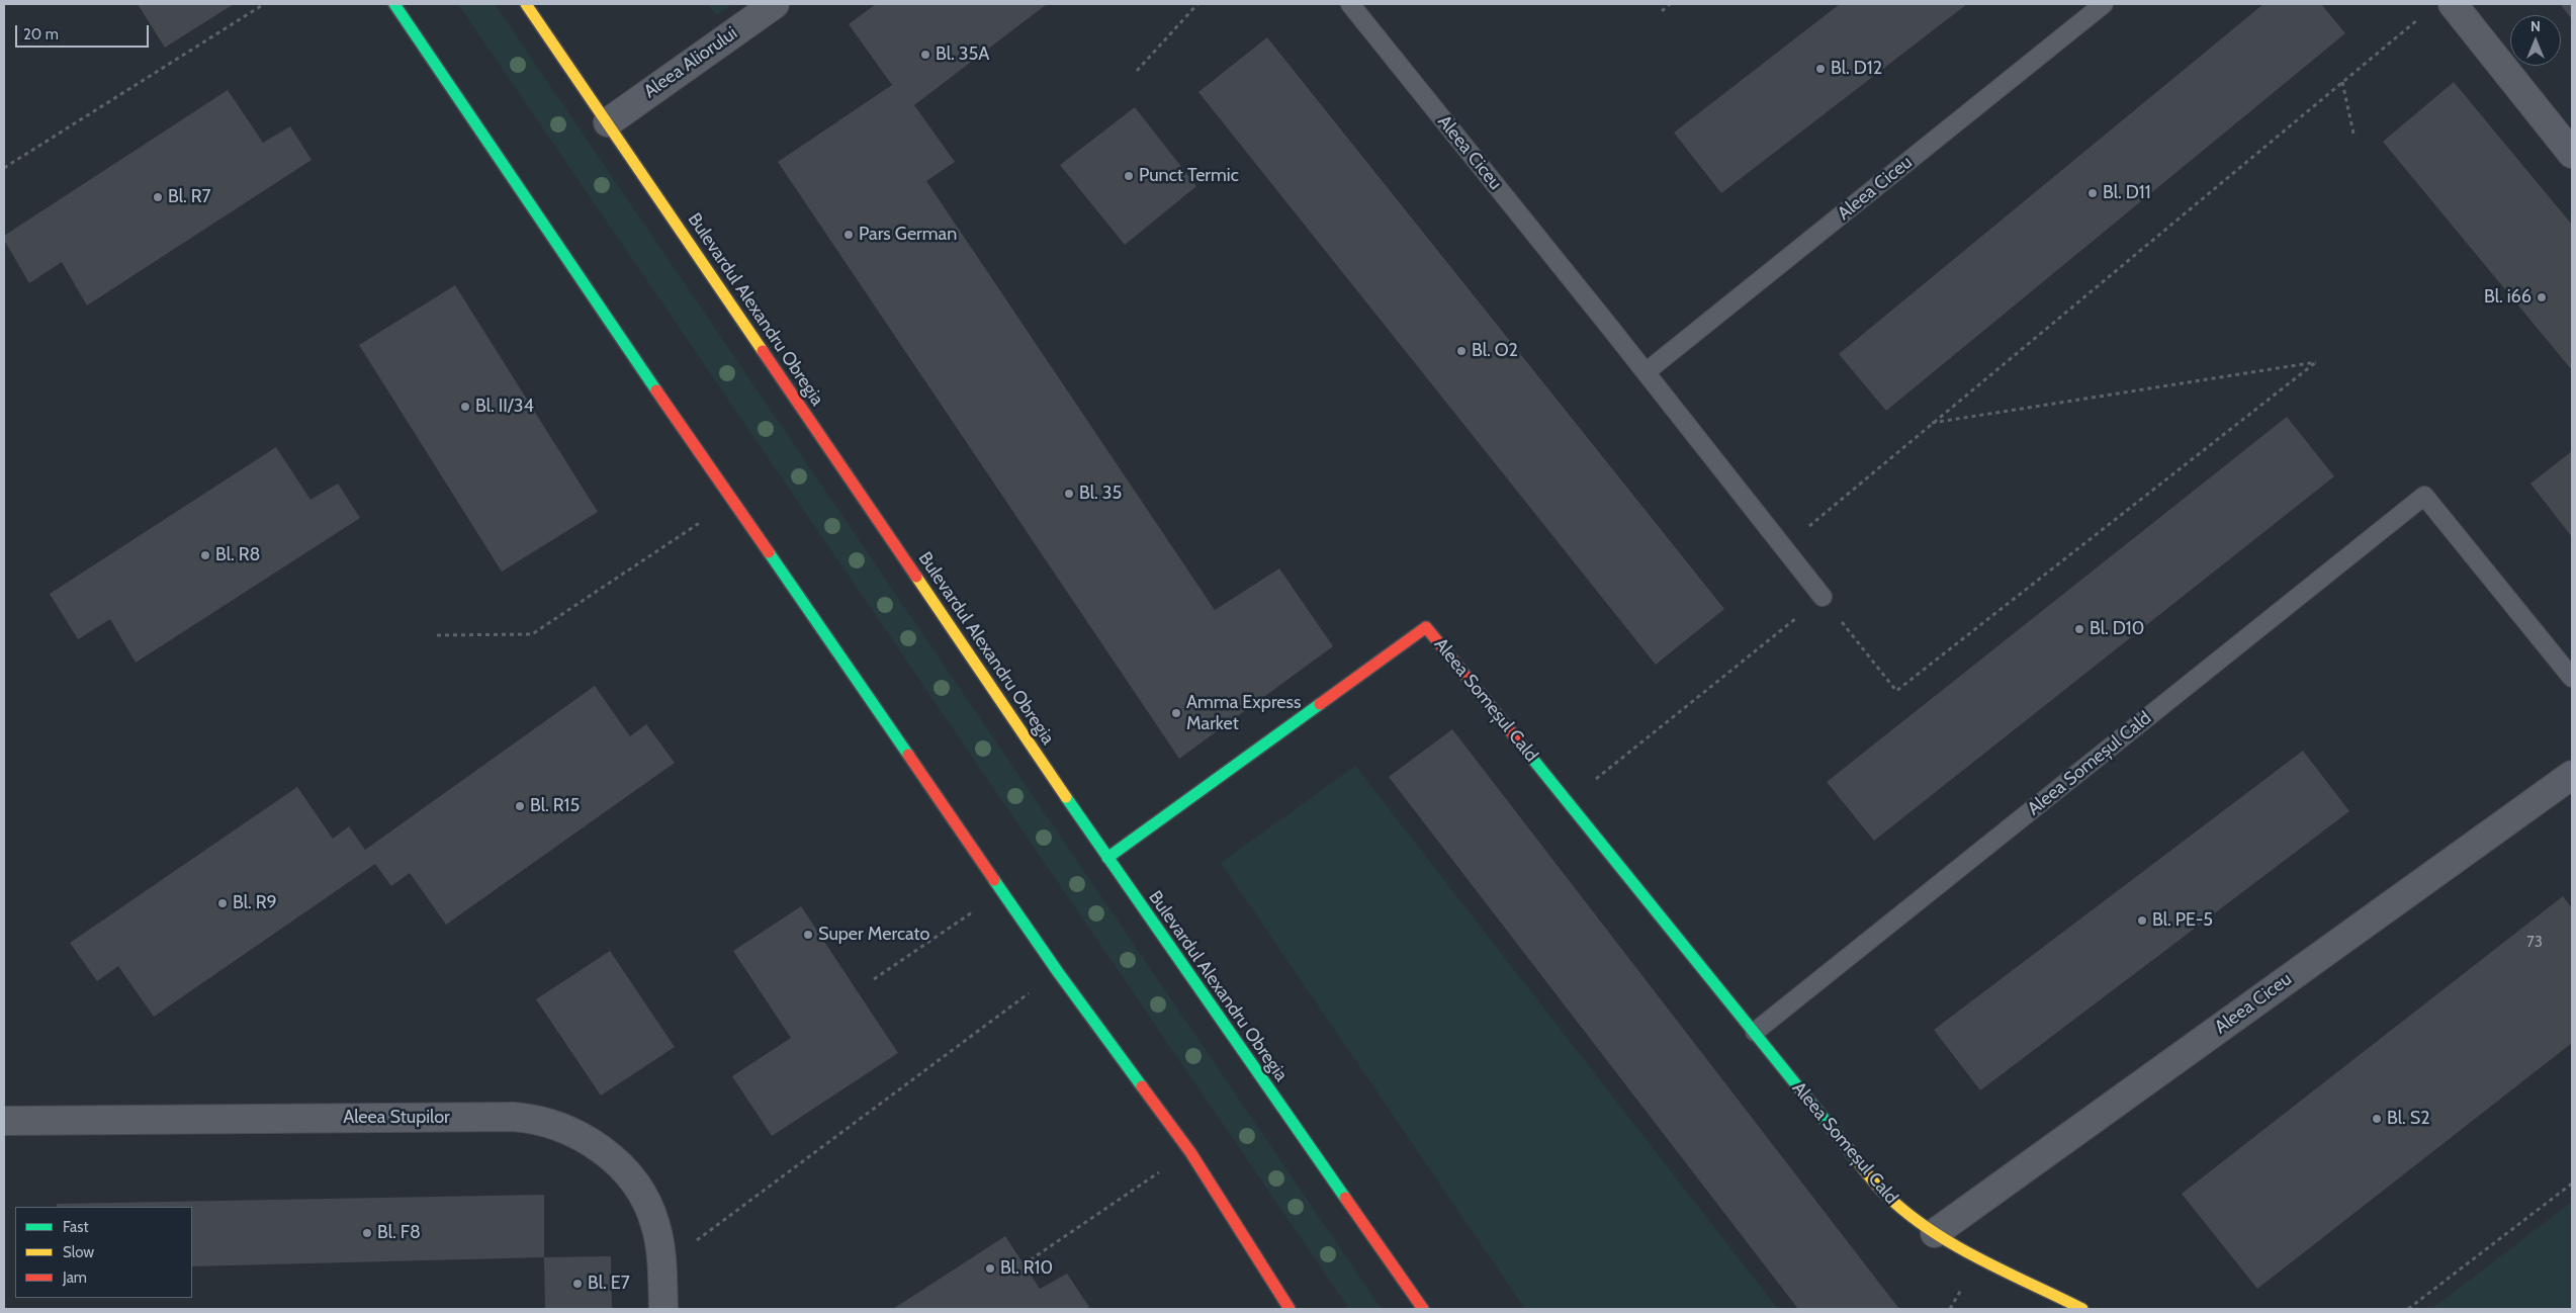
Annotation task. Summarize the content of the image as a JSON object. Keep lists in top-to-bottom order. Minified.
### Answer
{"streets":{"main road":["Bulevardul Alexandru Obregia","Aleea Someșul Cald"],"street":["Aleea Aliorului","Aleea Ciceu","Aleea Stupilor"]},"crossings":[["Aleea Aliorului","Bulevardul Alexandru Obregia"],["Aleea Ciceu","Aleea Someșul Cald"],["Bulevardul Alexandru Obregia","Aleea Someșul Cald"]],"places":["Bl. 35A","Bl. D12","Punct Termic","Bl. D11","Bl. R7","Pars German","Bl. i66","Bl. O2","Bl. II/34","Bl. 35","Bl. R8","Bl. D10","Amma Express Market","Bl. R15","Bl. R9","Bl. PE-5","Super Mercato","Bl. S2","Bl. F8","Bl. R10","Bl. E7"],"house_numbers":["73"],"legend":["Fast","Slow","Jam"],"scale_bar":"20 m","north":"top"}
